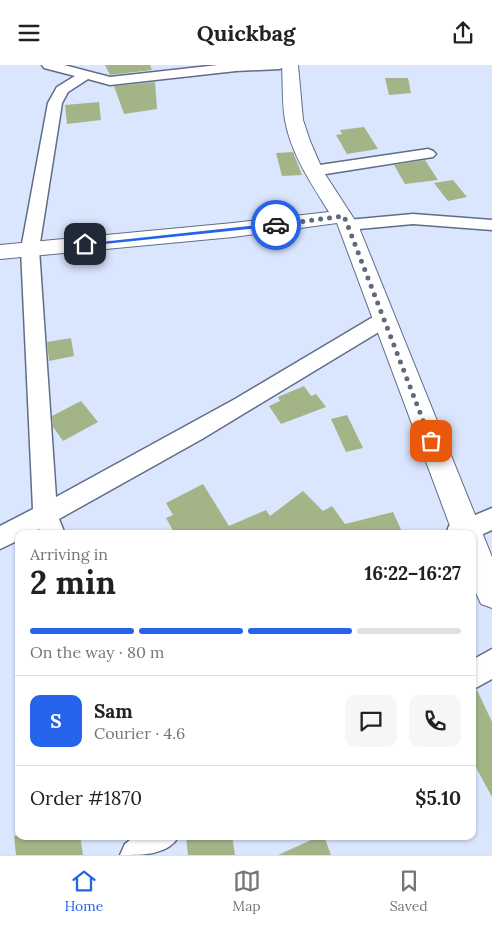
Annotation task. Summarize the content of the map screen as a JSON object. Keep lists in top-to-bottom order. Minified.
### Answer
{"page":{"header":"Quickbag","heading":["2 min","Arriving in","16:22–16:27"],"panel":["Sam","Courier · 4.6","Order #1870","$5.10"],"bar":"On the way · 80 m","round":"S","tabs":["Home","Map","Saved"]}}
